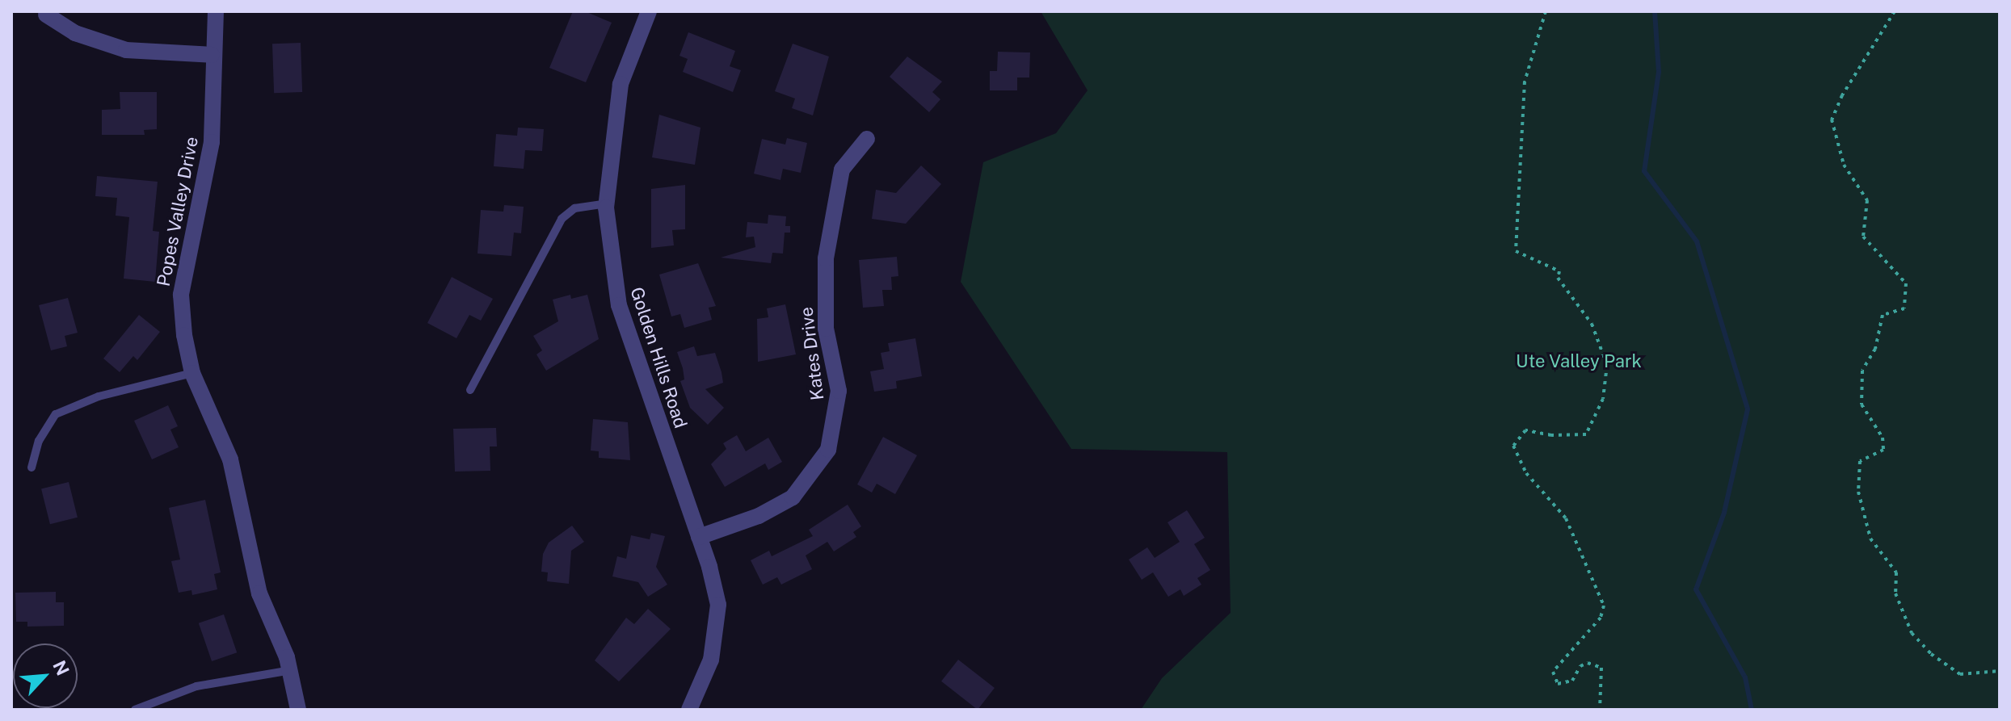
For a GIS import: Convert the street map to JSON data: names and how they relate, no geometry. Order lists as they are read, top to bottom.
{
  "streets": {
    "street": ["Popes Valley Drive", "Kates Drive", "Golden Hills Road"]
  },
  "crossings": [
    ["Kates Drive", "Golden Hills Road"]
  ],
  "parks": ["Ute Valley Park"],
  "north": "top right"
}
